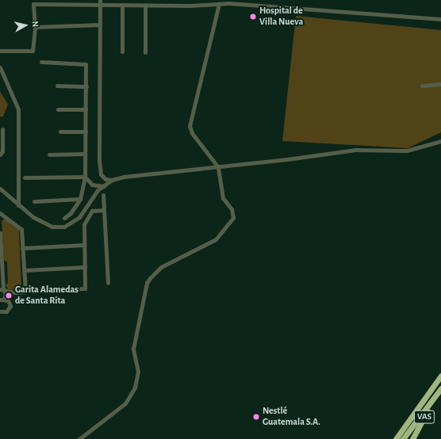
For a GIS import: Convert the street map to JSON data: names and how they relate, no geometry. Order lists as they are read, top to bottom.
{
  "streets": {
    "highway": ["VAS"]
  },
  "places": ["Hospital de Villa Nueva", "Garita Alamedas de Santa Rita", "Nestlé Guatemala S.A."],
  "north": "right"
}
